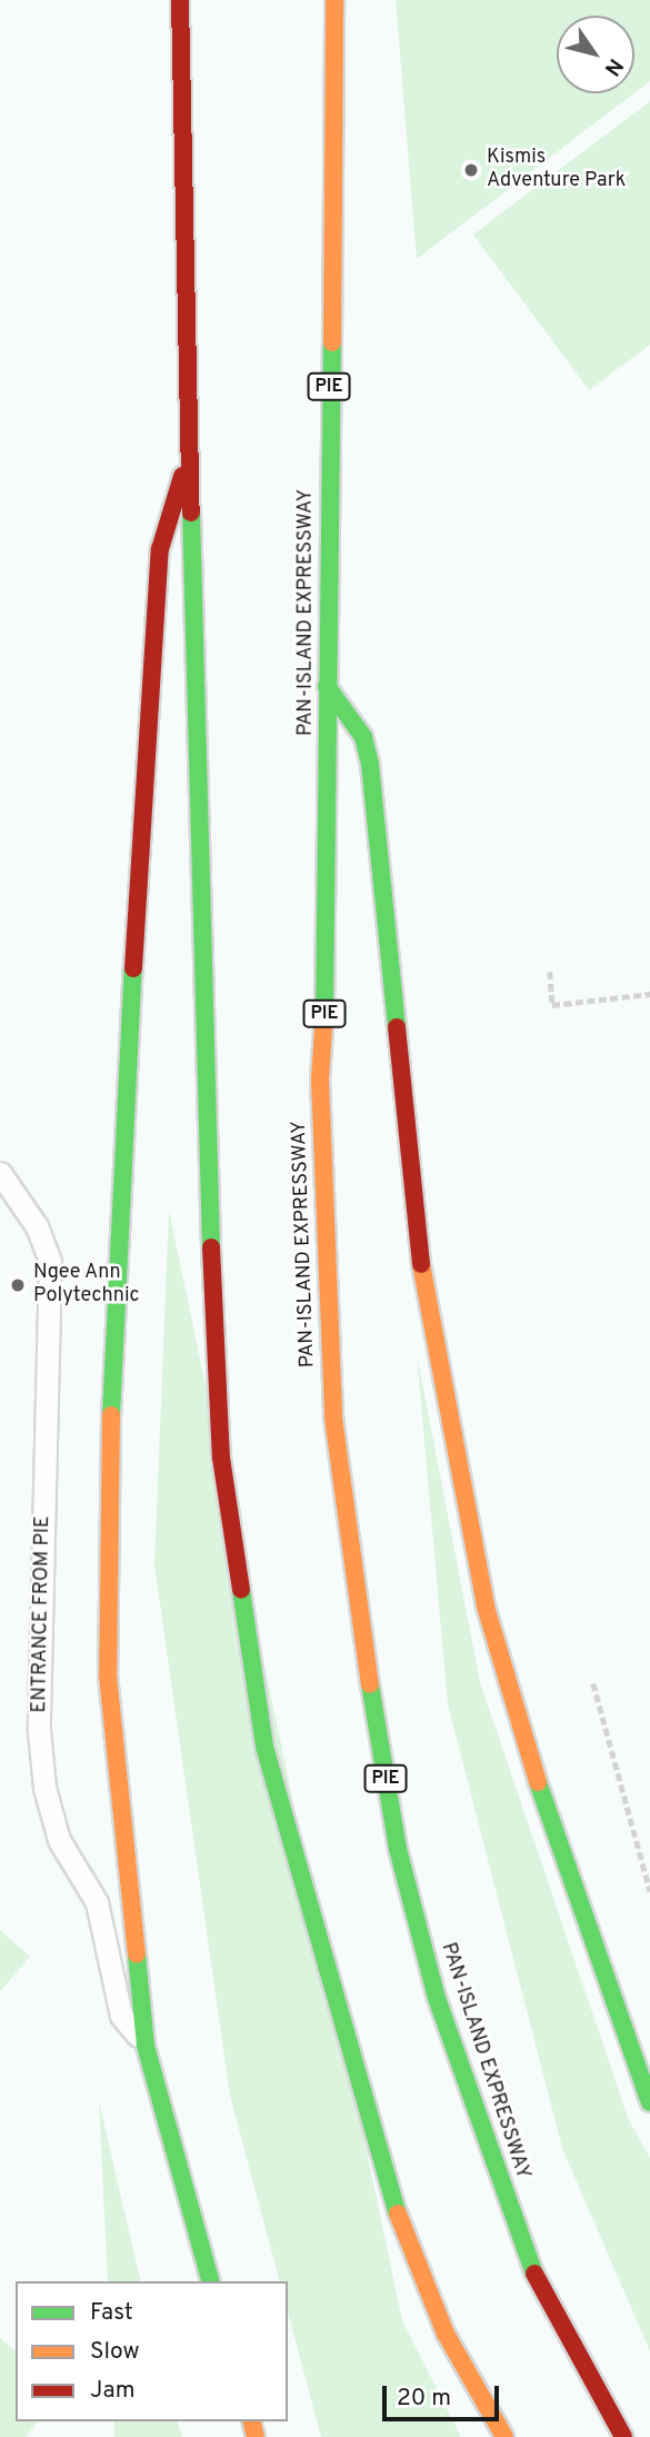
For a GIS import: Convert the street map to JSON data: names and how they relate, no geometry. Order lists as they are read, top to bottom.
{
  "streets": {
    "highway": ["PIE", "PAN-ISLAND EXPRESSWAY"],
    "lane": ["ENTRANCE FROM PIE"]
  },
  "places": ["Kismis Adventure Park", "Ngee Ann Polytechnic"],
  "legend": ["Fast", "Slow", "Jam"],
  "scale_bar": "20 m",
  "north": "bottom right"
}
